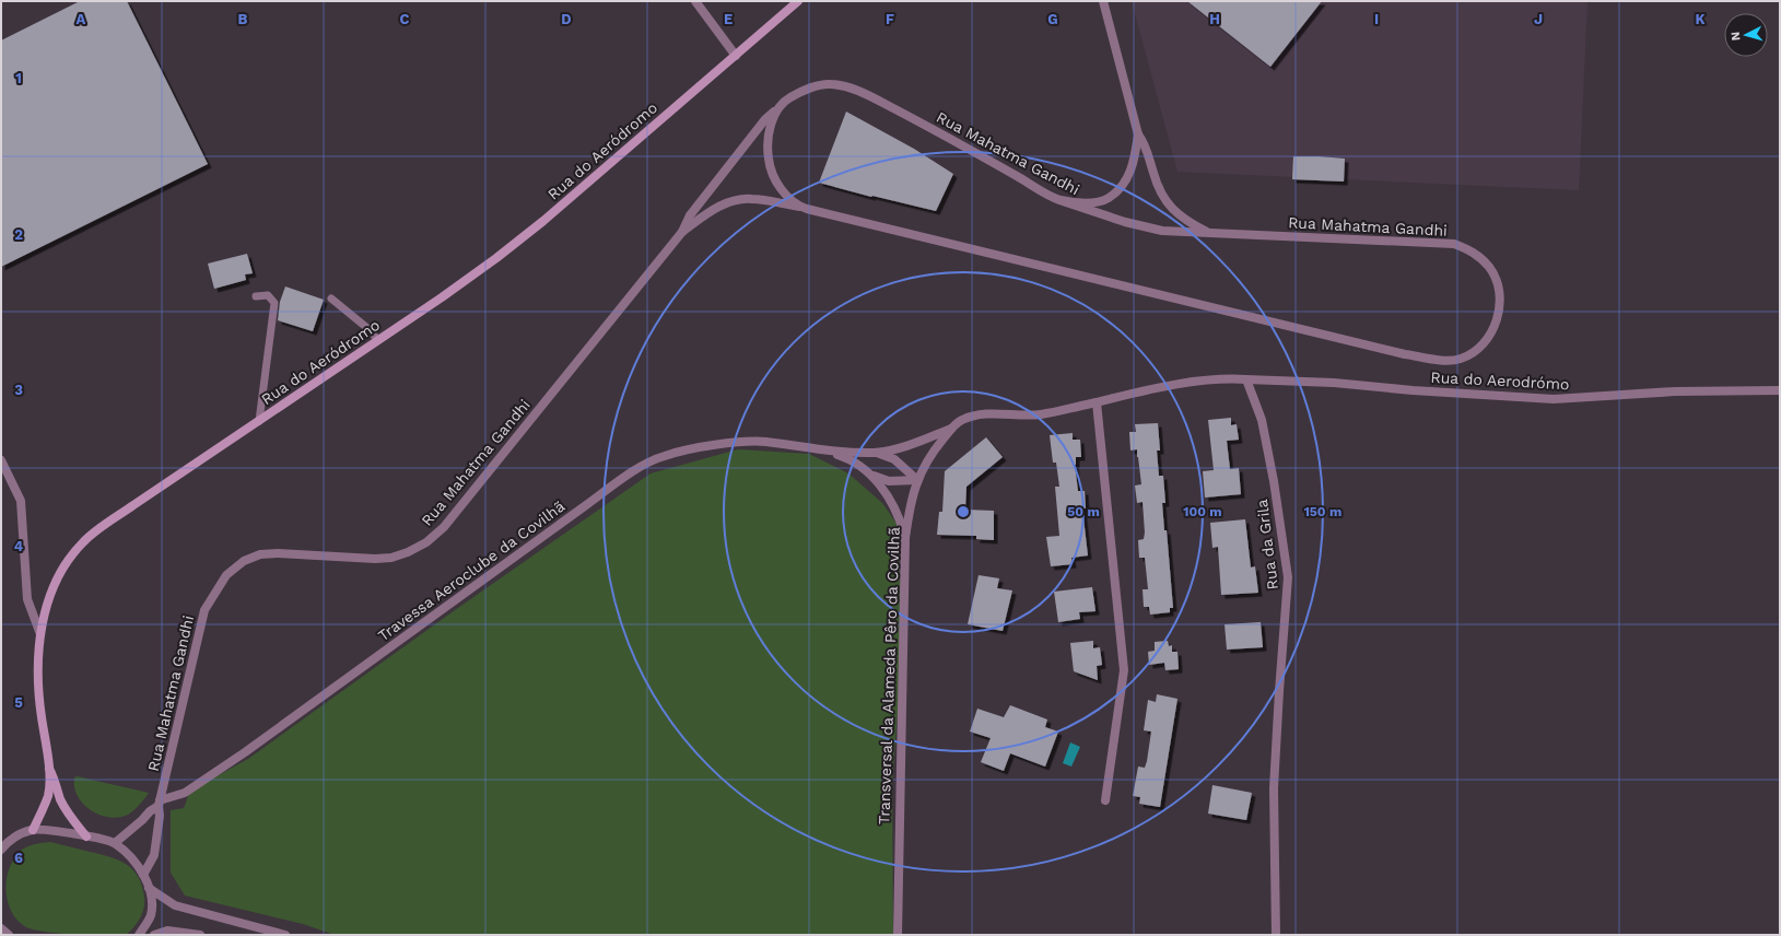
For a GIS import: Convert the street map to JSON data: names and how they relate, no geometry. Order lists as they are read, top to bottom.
{
  "streets": {
    "main road": ["Rua do Aeródromo"],
    "street": [
      "Rua Mahatma Gandhi",
      "Rua do Aerodrómo",
      "Rua da Grila",
      "Travessa Aeroclube da Covilhã",
      "Transversal da Alameda Pêro da Covilhã"
    ]
  },
  "crossings": [
    ["Rua Mahatma Gandhi", "Travessa Aeroclube da Covilhã"],
    ["Rua do Aerodrómo", "Rua da Grila"],
    ["Travessa Aeroclube da Covilhã", "Transversal da Alameda Pêro da Covilhã"]
  ],
  "north": "left",
  "grid": {
    "columns": [
      "A",
      "B",
      "C",
      "D",
      "E",
      "F",
      "G",
      "H",
      "I",
      "J",
      "K"
    ],
    "rows": [
      "1",
      "2",
      "3",
      "4",
      "5",
      "6"
    ]
  },
  "rings": ["50 m", "100 m", "150 m"]
}
